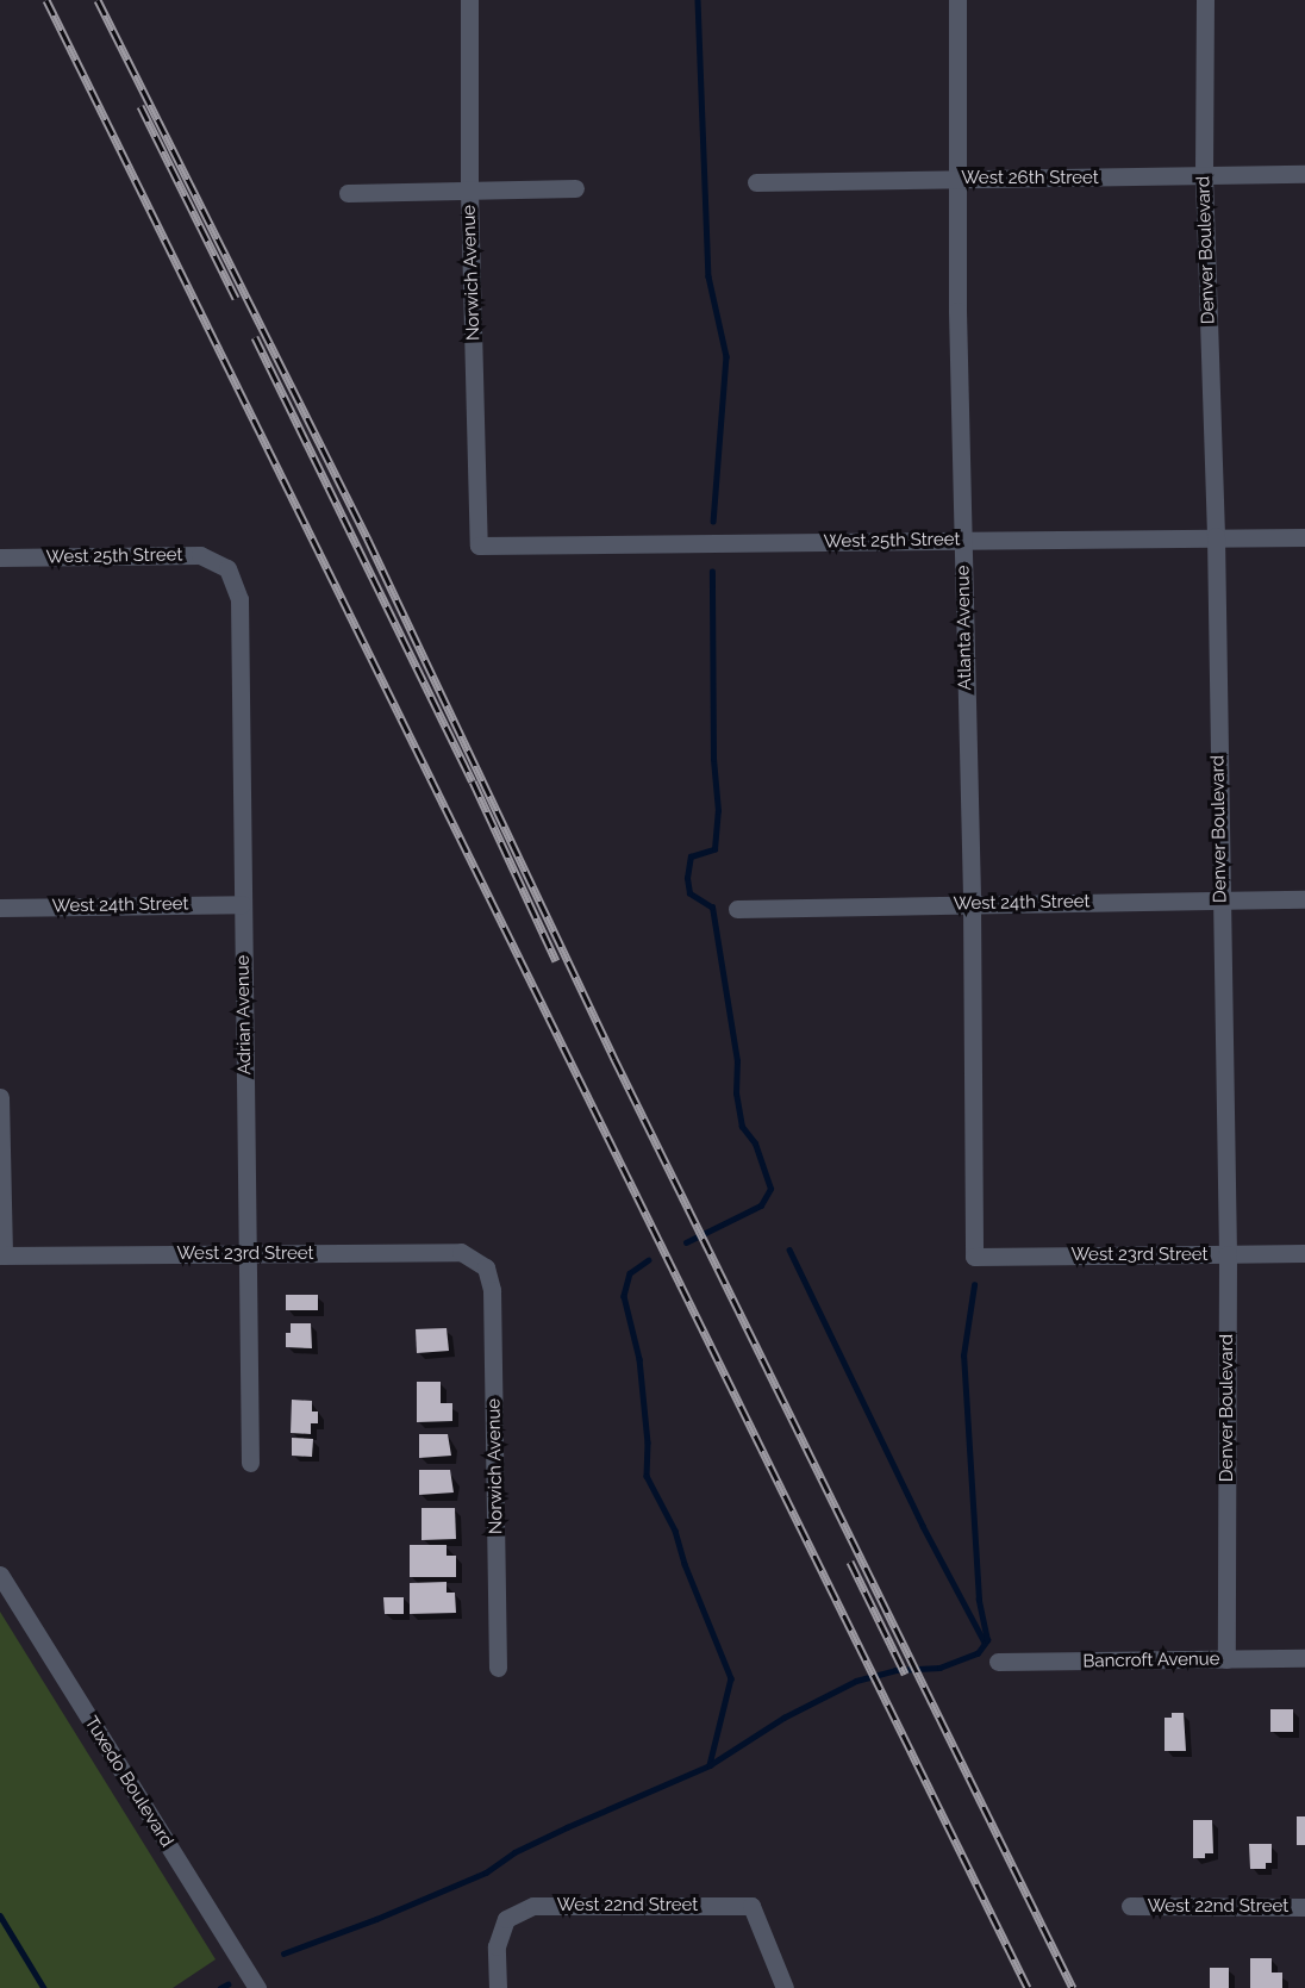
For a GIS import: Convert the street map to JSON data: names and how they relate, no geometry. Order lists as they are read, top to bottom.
{
  "streets": {
    "street": [
      "West 26th Street",
      "Denver Boulevard",
      "Norwich Avenue",
      "West 25th Street",
      "Atlanta Avenue",
      "West 24th Street",
      "Adrian Avenue",
      "West 23rd Street",
      "Bancroft Avenue",
      "Tuxedo Boulevard",
      "West 22nd Street"
    ]
  },
  "crossings": [
    ["West 26th Street", "Denver Boulevard"],
    ["West 26th Street", "Atlanta Avenue"],
    ["Denver Boulevard", "West 25th Street"],
    ["Denver Boulevard", "West 24th Street"],
    ["Denver Boulevard", "West 23rd Street"],
    ["Denver Boulevard", "Bancroft Avenue"],
    ["Norwich Avenue", "West 25th Street"],
    ["Norwich Avenue", "West 23rd Street"],
    ["West 25th Street", "Atlanta Avenue"],
    ["West 25th Street", "Adrian Avenue"],
    ["Atlanta Avenue", "West 24th Street"],
    ["Atlanta Avenue", "West 23rd Street"],
    ["West 24th Street", "Adrian Avenue"],
    ["Adrian Avenue", "West 23rd Street"]
  ]
}
